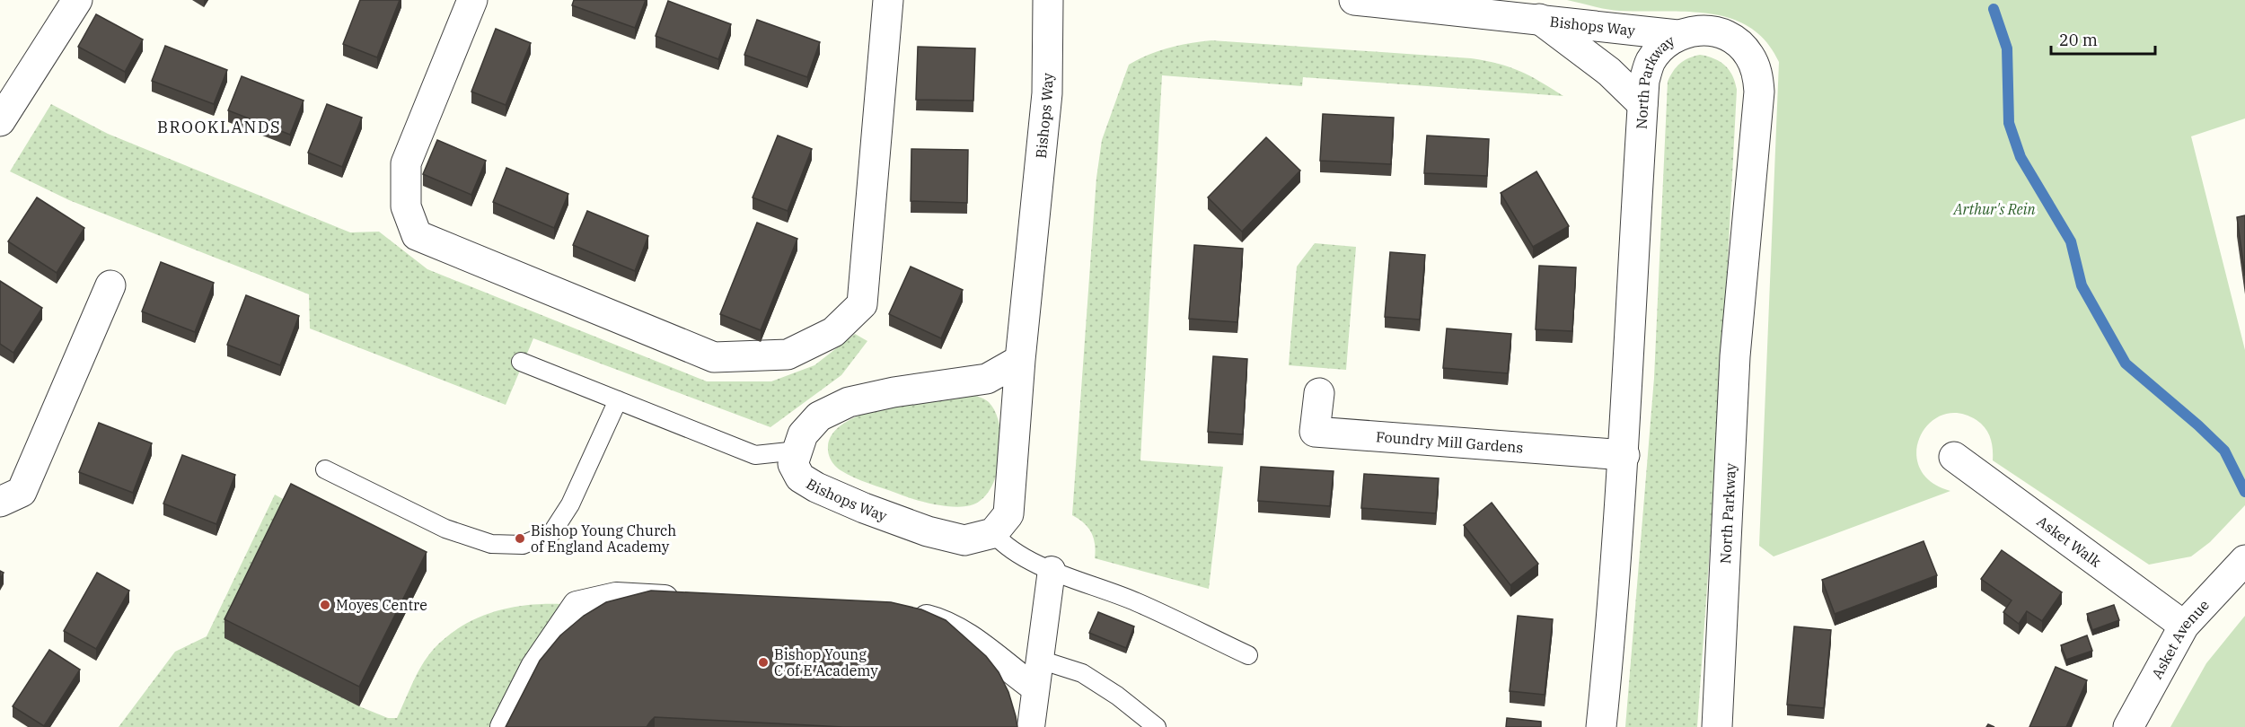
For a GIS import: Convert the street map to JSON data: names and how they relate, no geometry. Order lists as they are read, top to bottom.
{
  "streets": {
    "street": [
      "Bishops Way",
      "North Parkway",
      "Foundry Mill Gardens",
      "Asket Walk",
      "Asket Avenue"
    ]
  },
  "crossings": [
    ["Bishops Way", "North Parkway"],
    ["North Parkway", "Foundry Mill Gardens"],
    ["Asket Walk", "Asket Avenue"]
  ],
  "districts": ["BROOKLANDS"],
  "parks": ["Arthur's Rein"],
  "places": ["Bishop Young Church of England Academy", "Moyes Centre", "Bishop Young C of E Academy"],
  "scale_bar": "20 m"
}
